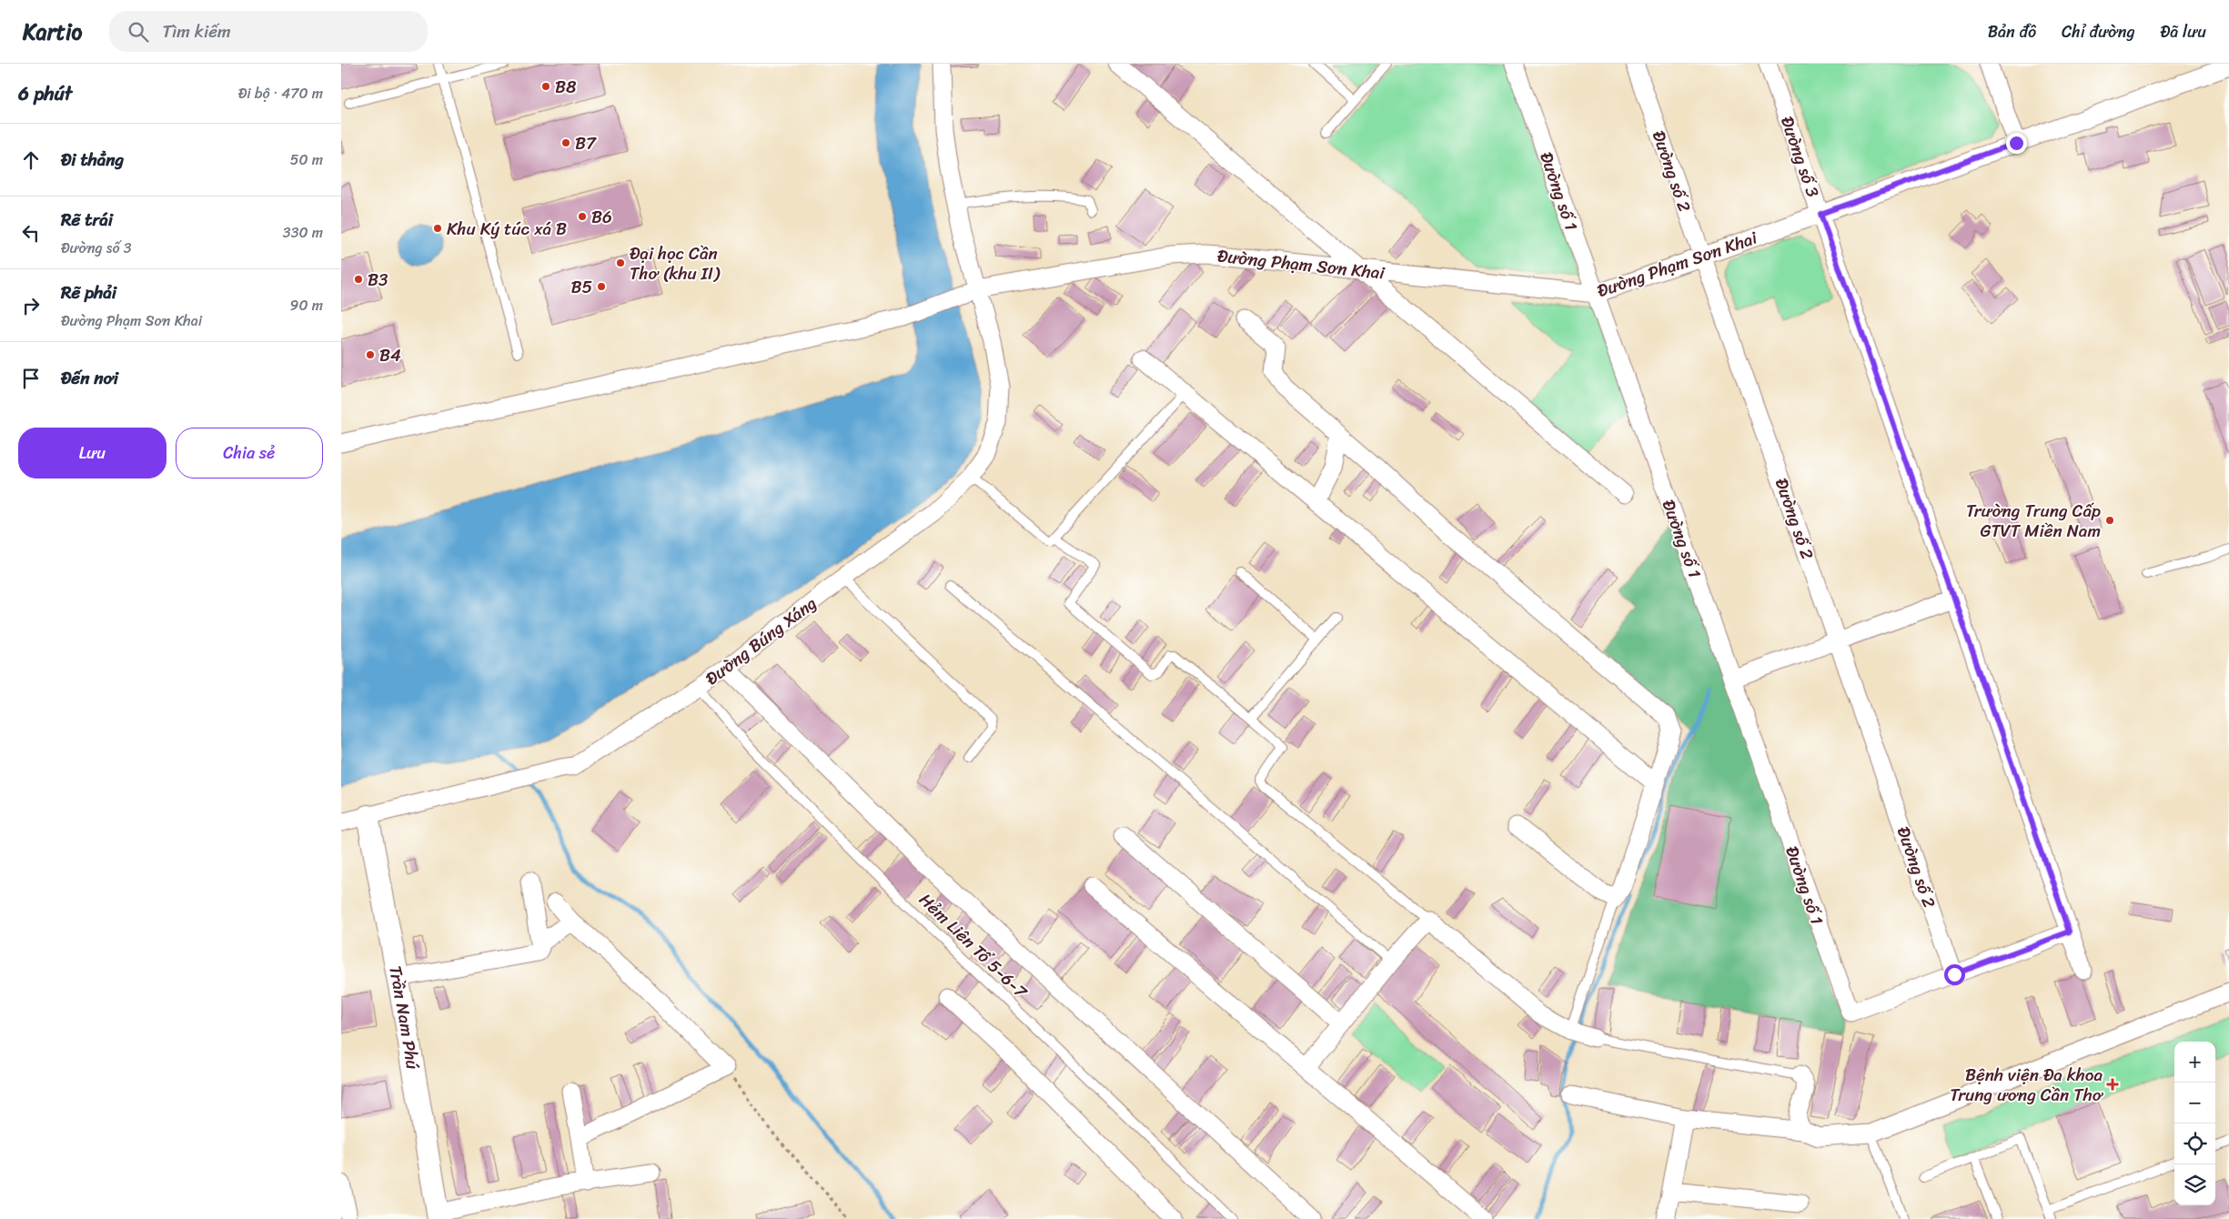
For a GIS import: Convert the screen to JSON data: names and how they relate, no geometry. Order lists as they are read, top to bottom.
{
  "streets": {
    "street": [
      "Đường số 3",
      "Đường số 2",
      "Đường số 1",
      "Đường Phạm Sơn Khai",
      "Đường Búng Xáng",
      "Trần Nam Phú"
    ],
    "lane": ["Hẻm Liên Tổ 5-6-7"]
  },
  "crossings": [
    ["Đường số 3", "Đường Phạm Sơn Khai"],
    ["Đường số 2", "Đường số 1"],
    ["Đường số 2", "Đường Phạm Sơn Khai"],
    ["Đường số 1", "Đường Phạm Sơn Khai"],
    ["Đường Phạm Sơn Khai", "Đường Búng Xáng"],
    ["Đường Búng Xáng", "Hẻm Liên Tổ 5-6-7"],
    ["Đường Búng Xáng", "Trần Nam Phú"]
  ],
  "places": {
    "other": [
      "B8",
      "B7",
      "B6",
      "Khu Ký túc xá B",
      "Đại học Cần Thơ (khu II)",
      "B3",
      "B5",
      "B4",
      "Trường Trung Cấp GTVT Miền Nam"
    ],
    "health": ["Bệnh viện Đa khoa Trung ương Cần Thơ"]
  },
  "page": {
    "header": "Kartio",
    "search": "Tìm kiếm",
    "nav": ["Bản đồ", "Chỉ đường", "Đã lưu"],
    "heading": ["6 phút", "Đi bộ · 470 m"],
    "list": [
      ["Đi thẳng", "50 m"],
      ["Rẽ trái", "Đường số 3", "330 m"],
      ["Rẽ phải", "Đường Phạm Sơn Khai", "90 m"],
      "Đến nơi"
    ],
    "buttons": ["Lưu", "Chia sẻ"],
    "map_buttons": ["+", "−"]
  }
}
